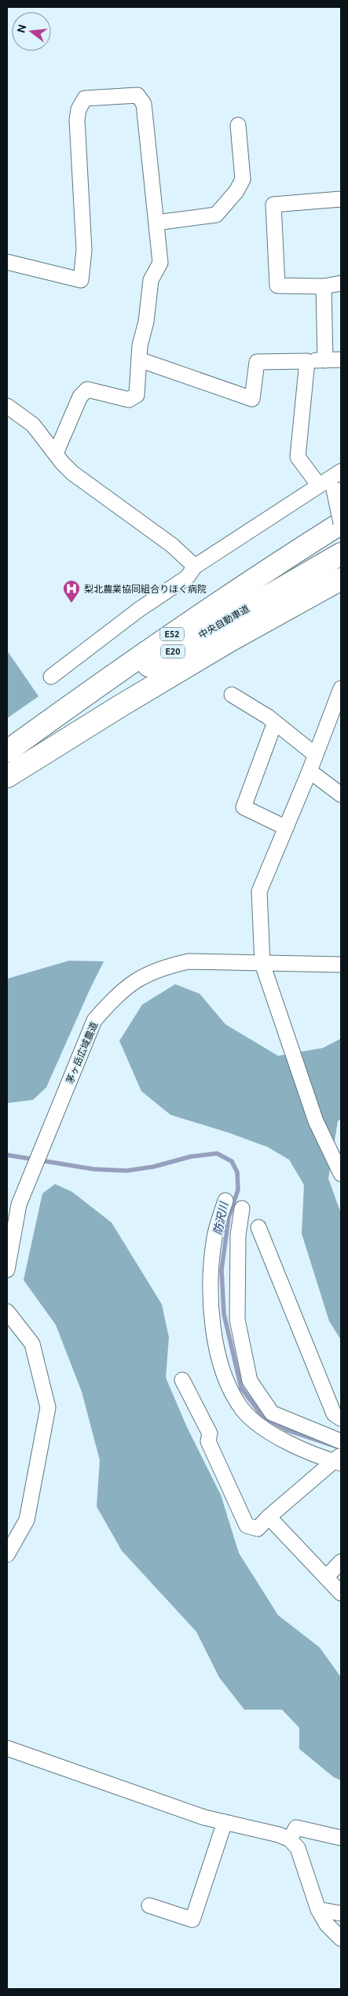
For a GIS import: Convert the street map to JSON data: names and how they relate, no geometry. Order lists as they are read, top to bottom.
{
  "streets": {
    "highway": ["中央自動車道", "E52", "E20"],
    "street": ["茅ヶ岳広域農道"]
  },
  "crossings": [
    ["中央自動車道", "E52"]
  ],
  "water": ["防沢川"],
  "places": {
    "hospital": ["梨北農業協同組合りほく病院"]
  },
  "north": "left"
}
